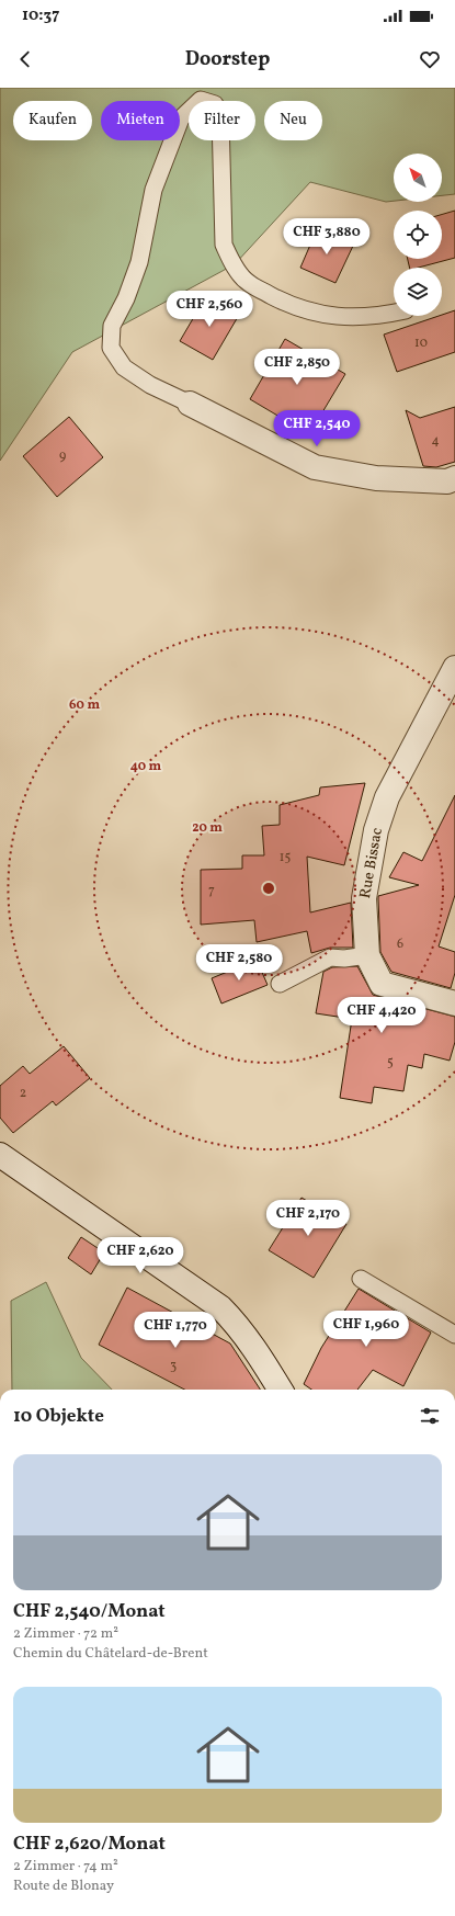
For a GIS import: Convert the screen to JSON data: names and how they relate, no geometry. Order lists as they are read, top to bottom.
{
  "streets": {
    "street": ["Rue Bissac"]
  },
  "house_numbers": [
    "10",
    "4",
    "9",
    "15",
    "7",
    "6",
    "5",
    "2",
    "3"
  ],
  "north": "top left",
  "page": {
    "status": "10:37",
    "header": "Doorstep",
    "chip": [
      "Kaufen",
      "Mieten",
      "Filter",
      "Neu"
    ],
    "price": [
      "CHF 3,880",
      "CHF 2,560",
      "CHF 2,850",
      "CHF 2,540",
      "CHF 2,580",
      "CHF 4,420",
      "CHF 2,170",
      "CHF 2,620",
      "CHF 1,960",
      "CHF 1,770"
    ],
    "heading": "10 Objekte",
    "list": [
      {
        "name": "CHF 2,540/Monat",
        "note": "2 Zimmer · 72 m² · Chemin du Châtelard-de-Brent"
      },
      {
        "name": "CHF 2,620/Monat",
        "note": "2 Zimmer · 74 m² · Route de Blonay"
      }
    ]
  },
  "rings": ["60 m", "40 m", "20 m"]
}
